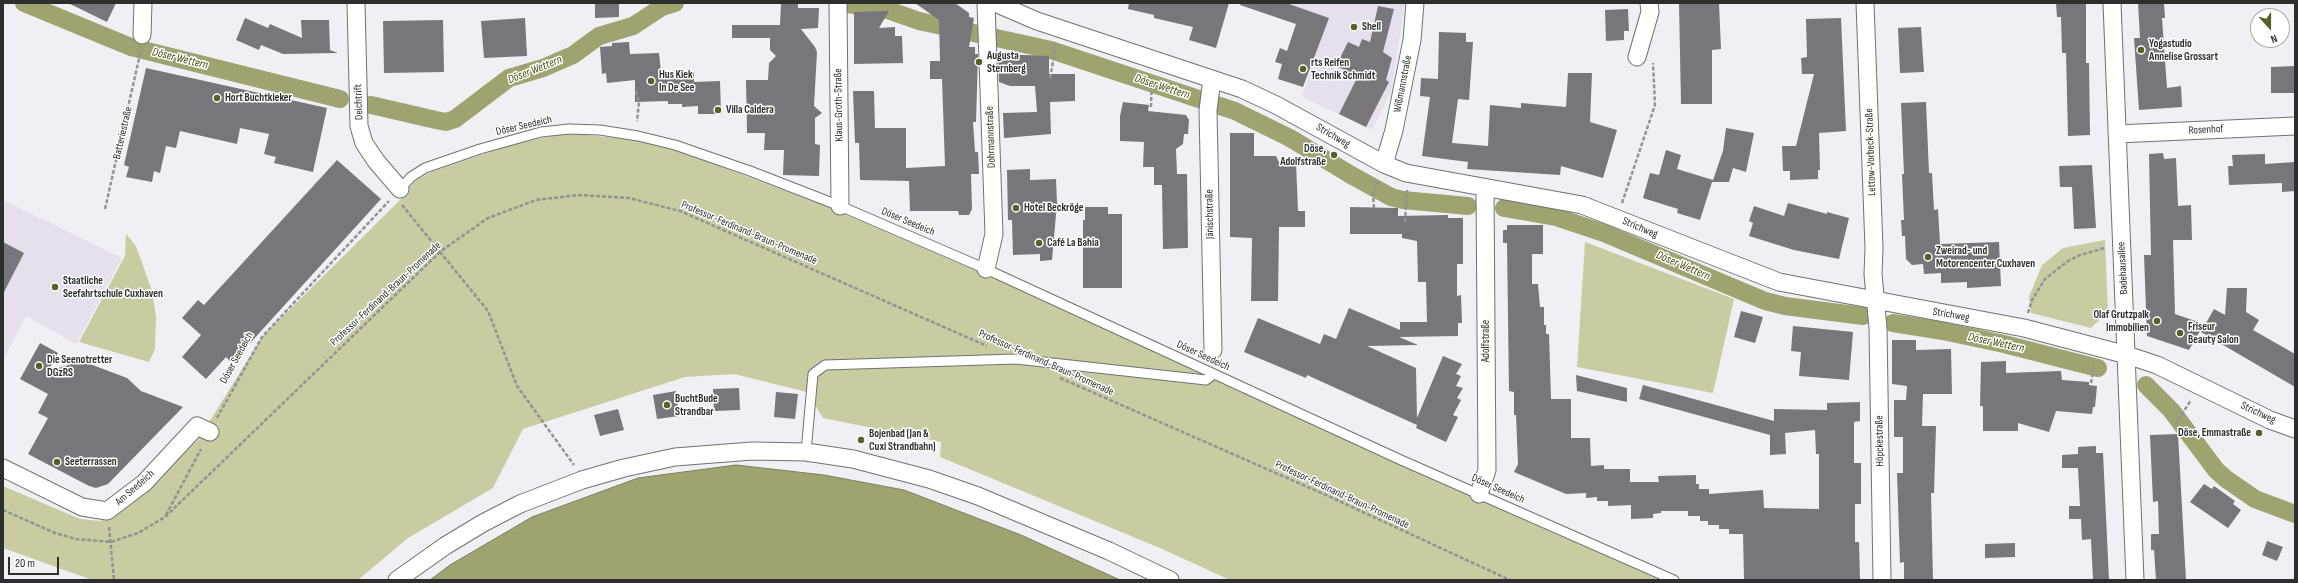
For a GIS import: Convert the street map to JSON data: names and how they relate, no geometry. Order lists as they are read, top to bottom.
{
  "streets": {
    "street": [
      "Wißmannstraße",
      "Deichtrift",
      "Klaus-Groth-Straße",
      "Rosenhof",
      "Strichweg",
      "Dohrmannstraße",
      "Lettow-Vorbeck-Straße",
      "Jänischstraße",
      "Badehausallee",
      "Adolfstraße",
      "Höpckestraße",
      "Am Seedeich"
    ],
    "lane": ["Döser Seedeich"],
    "path": ["Batteriestraße", "Professor-Ferdinand-Braun-Promenade"]
  },
  "crossings": [
    ["Wißmannstraße", "Strichweg"],
    ["Deichtrift", "Döser Seedeich"],
    ["Klaus-Groth-Straße", "Döser Seedeich"],
    ["Döser Seedeich", "Dohrmannstraße"],
    ["Döser Seedeich", "Professor-Ferdinand-Braun-Promenade"],
    ["Döser Seedeich", "Adolfstraße"],
    ["Döser Seedeich", "Am Seedeich"],
    ["Rosenhof", "Badehausallee"],
    ["Strichweg", "Lettow-Vorbeck-Straße"],
    ["Strichweg", "Jänischstraße"],
    ["Strichweg", "Badehausallee"],
    ["Strichweg", "Adolfstraße"],
    ["Strichweg", "Höpckestraße"],
    ["Lettow-Vorbeck-Straße", "Höpckestraße"]
  ],
  "water": ["Döser Wettern"],
  "places": [
    "Shell",
    "Yogastudio Annelise Grossart",
    "Augusta Sternberg",
    "rts Reifen Technik Schmidt",
    "Hus Kiek In De See",
    "Hort Buchtkieker",
    "Villa Caldera",
    "Döse, Adolfstraße",
    "Hotel Beckröge",
    "Café La Bahia",
    "Zweirad- und Motorencenter Cuxhaven",
    "Staatliche Seefahrtschule Cuxhaven",
    "Olaf Grutzpalk Immobilien",
    "Friseur Beauty Salon",
    "Die Seenotretter DGzRS",
    "BuchtBude Strandbar",
    "Döse, Emmastraße",
    "Bojenbad (Jan & Cuxi Strandbahn)",
    "Seeterrassen"
  ],
  "scale_bar": "20 m",
  "north": "bottom"
}
